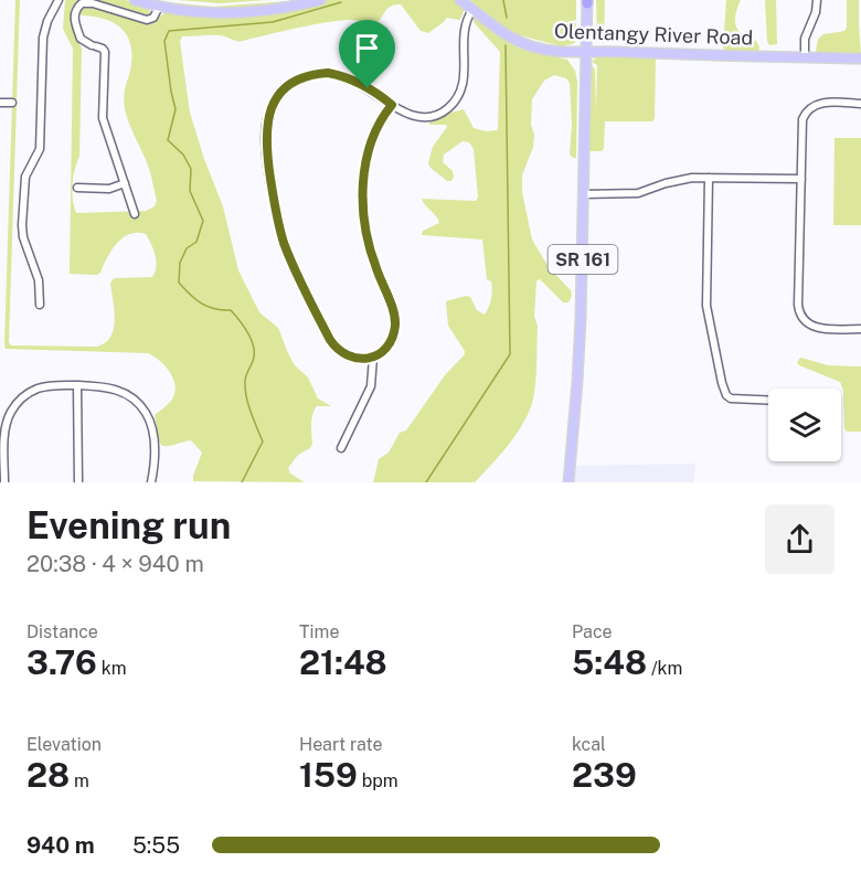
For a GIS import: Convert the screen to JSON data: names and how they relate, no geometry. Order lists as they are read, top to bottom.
{
  "streets": {
    "main road": ["Olentangy River Road", "SR 161"]
  },
  "crossings": [
    ["Olentangy River Road", "SR 161"]
  ],
  "page": {
    "heading": ["Evening run", "20:38 · 4 × 940 m"],
    "stats": [
      ["Distance", "3.76 km"],
      ["Time", "21:48"],
      ["Pace", "5:48 /km"],
      ["Elevation", "28 m"],
      ["Heart rate", "159 bpm"],
      ["kcal", "239"]
    ],
    "list": [
      {
        "name": "940 m",
        "note": "5:55"
      }
    ]
  }
}
